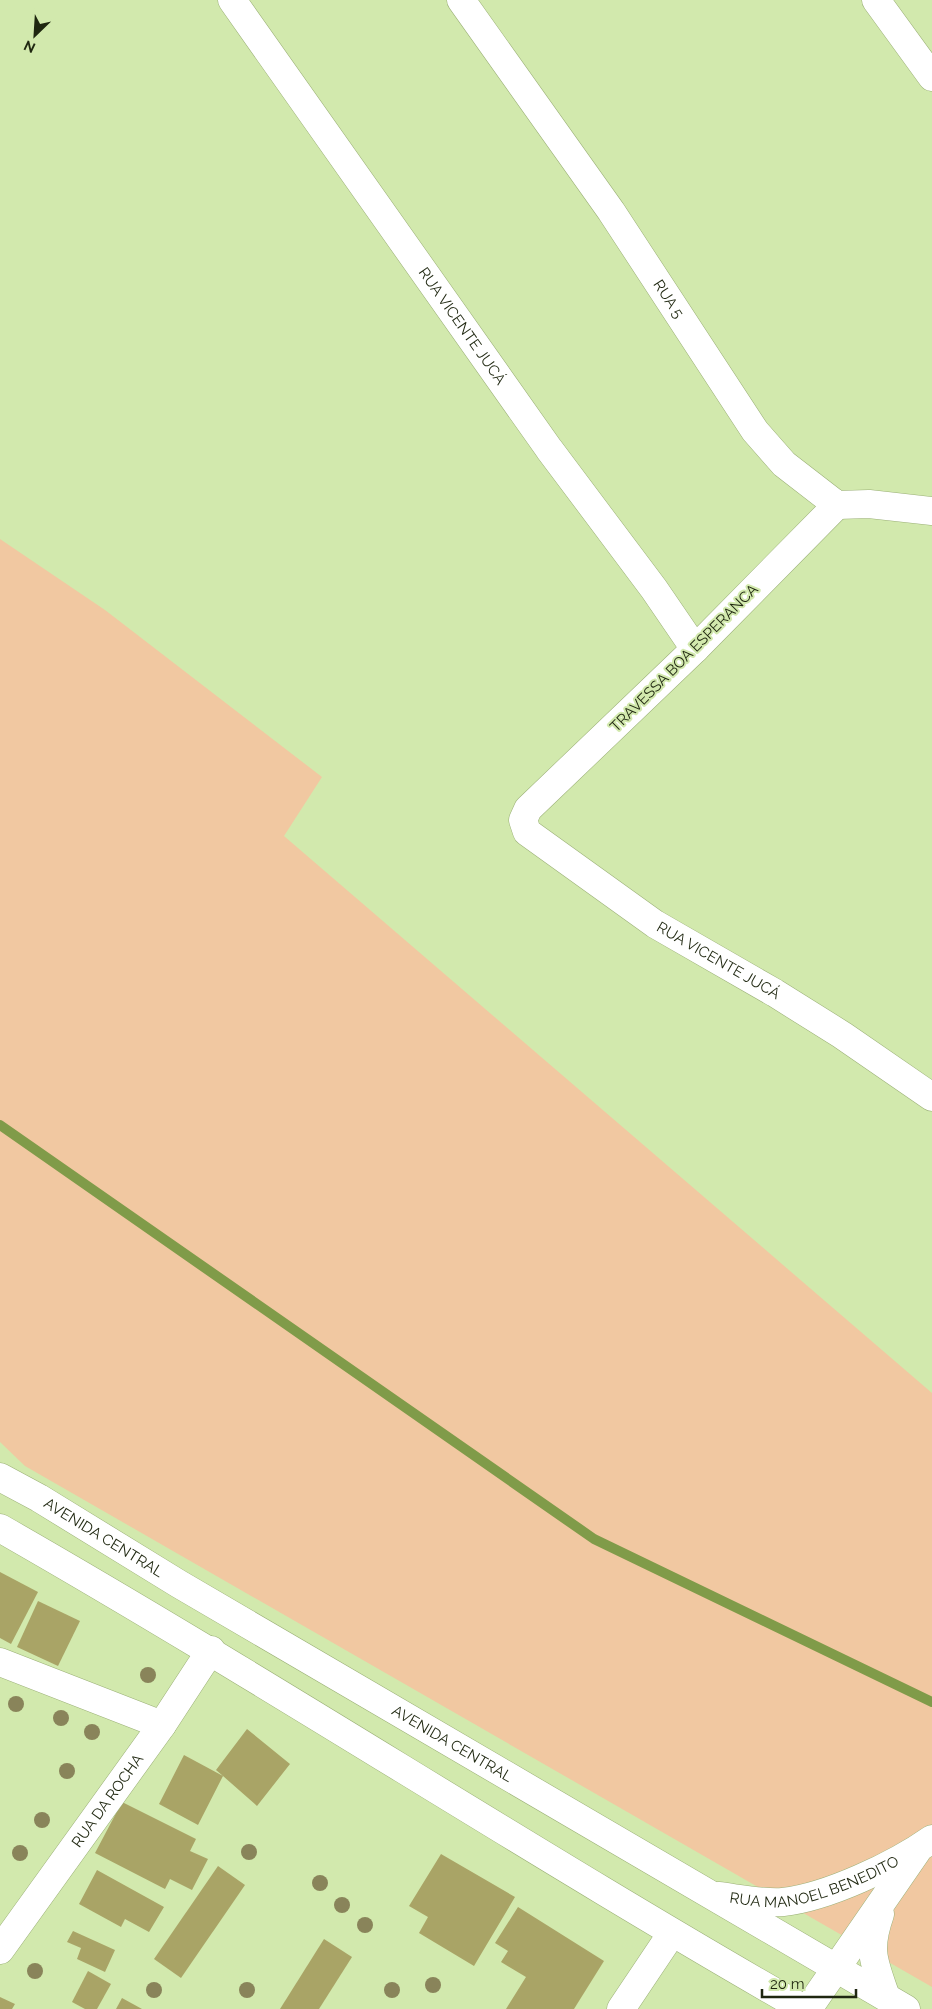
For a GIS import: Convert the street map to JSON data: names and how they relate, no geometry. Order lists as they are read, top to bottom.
{
  "streets": {
    "street": [
      "RUA 5",
      "RUA VICENTE JUCÁ",
      "TRAVESSA BOA ESPERANCA",
      "AVENIDA CENTRAL",
      "RUA DA ROCHA",
      "RUA MANOEL BENEDITO"
    ]
  },
  "crossings": [
    ["RUA 5", "TRAVESSA BOA ESPERANCA"],
    ["RUA VICENTE JUCÁ", "TRAVESSA BOA ESPERANCA"],
    ["AVENIDA CENTRAL", "RUA MANOEL BENEDITO"]
  ],
  "scale_bar": "20 m",
  "north": "bottom left"
}
